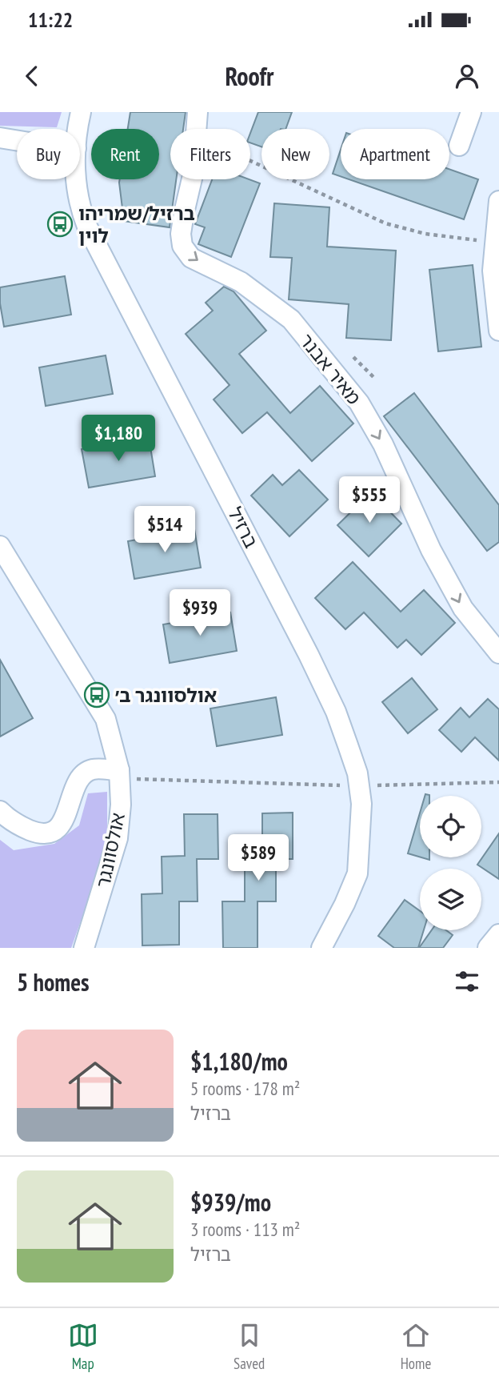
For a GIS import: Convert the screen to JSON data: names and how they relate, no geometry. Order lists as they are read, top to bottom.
{
  "streets": {
    "street": ["מאיר אבנר", "ברזיל", "אולסוונגר"]
  },
  "one_way": ["מאיר אבנר"],
  "places": {
    "bus stop": ["ברזיל/שמריהו לוין", "אולסוונגר ב׳"]
  },
  "page": {
    "status": "11:22",
    "header": "Roofr",
    "chip": [
      "Buy",
      "Rent",
      "Filters",
      "New",
      "Apartment"
    ],
    "price": [
      "$1,180",
      "$555",
      "$514",
      "$939",
      "$589"
    ],
    "heading": "5 homes",
    "list": [
      {
        "name": "$1,180/mo",
        "note": "5 rooms · 178 m² · ברזיל"
      },
      {
        "name": "$939/mo",
        "note": "3 rooms · 113 m² · ברזיל"
      }
    ],
    "tabs": ["Map", "Saved", "Home"]
  }
}
